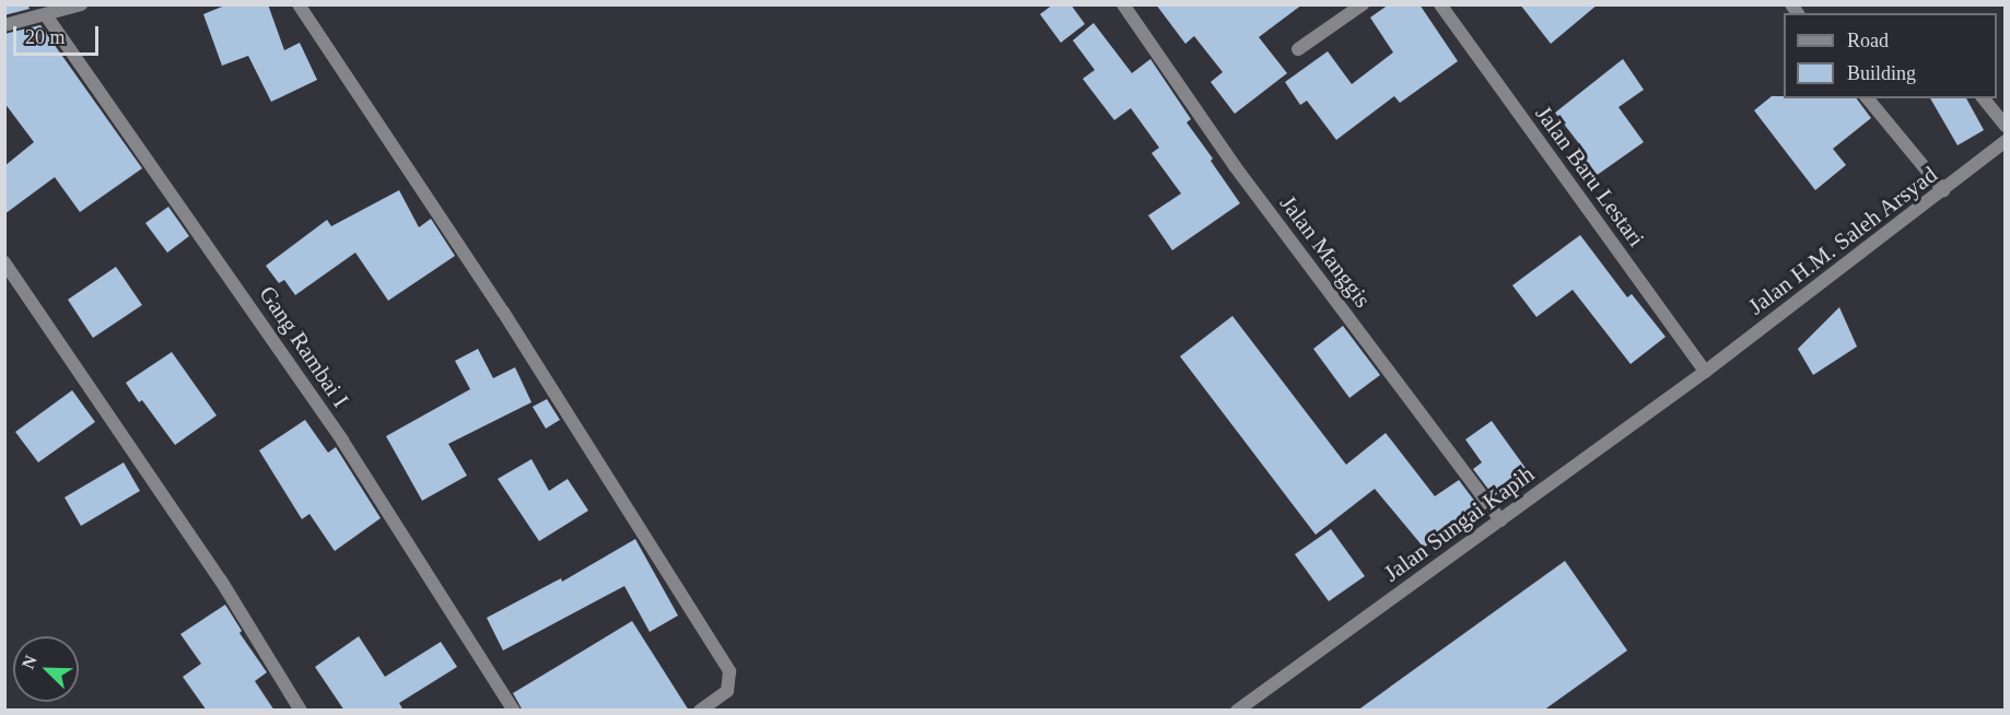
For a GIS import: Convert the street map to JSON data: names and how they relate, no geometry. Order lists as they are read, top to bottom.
{
  "streets": {
    "street": [
      "Jalan Baru Lestari",
      "Jalan H.M. Saleh Arsyad",
      "Jalan Manggis",
      "Gang Rambai I",
      "Jalan Sungai Kapih"
    ]
  },
  "crossings": [
    ["Jalan Baru Lestari", "Jalan H.M. Saleh Arsyad"],
    ["Jalan Baru Lestari", "Jalan Sungai Kapih"],
    ["Jalan H.M. Saleh Arsyad", "Jalan Sungai Kapih"],
    ["Jalan Manggis", "Jalan Sungai Kapih"]
  ],
  "legend": ["Road", "Building"],
  "scale_bar": "20 m",
  "north": "top left"
}
